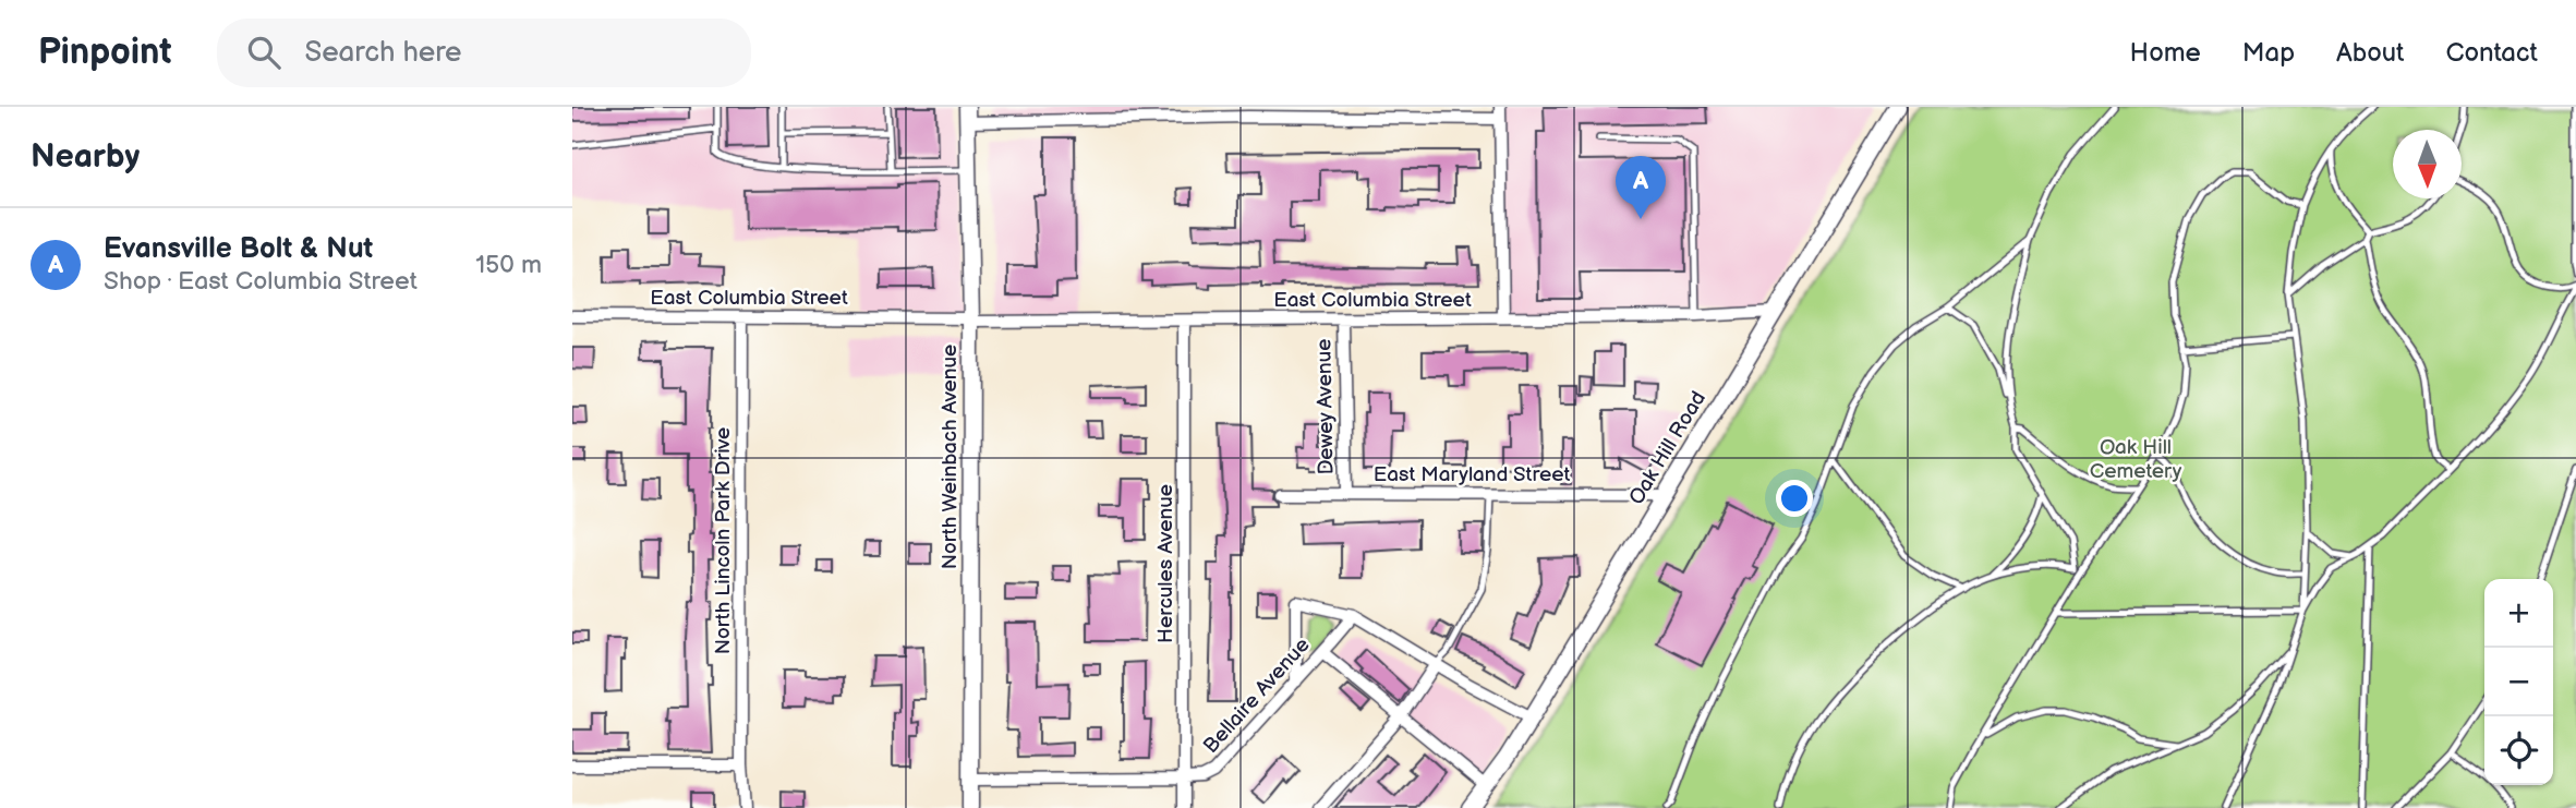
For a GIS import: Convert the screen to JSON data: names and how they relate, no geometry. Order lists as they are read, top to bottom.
{
  "streets": {
    "main road": ["Oak Hill Road", "North Weinbach Avenue"],
    "street": [
      "East Columbia Street",
      "Dewey Avenue",
      "East Maryland Street",
      "North Lincoln Park Drive",
      "Hercules Avenue",
      "Bellaire Avenue"
    ]
  },
  "crossings": [
    ["East Columbia Street", "Dewey Avenue"],
    ["East Columbia Street", "Oak Hill Road"],
    ["East Columbia Street", "North Weinbach Avenue"],
    ["East Columbia Street", "North Lincoln Park Drive"],
    ["East Columbia Street", "Hercules Avenue"],
    ["Dewey Avenue", "East Maryland Street"],
    ["Oak Hill Road", "East Maryland Street"],
    ["North Weinbach Avenue", "Bellaire Avenue"],
    ["Hercules Avenue", "Bellaire Avenue"]
  ],
  "parks": ["Oak Hill Cemetery"],
  "north": "bottom",
  "page": {
    "header": "Pinpoint",
    "search": "Search here",
    "nav": [
      "Home",
      "Map",
      "About",
      "Contact"
    ],
    "heading": "Nearby",
    "pins": "A",
    "list": [
      {
        "mark": "A",
        "name": "Evansville Bolt & Nut",
        "note": "Shop · East Columbia Street",
        "value": "150 m"
      }
    ],
    "map_buttons": ["+", "−"]
  }
}
